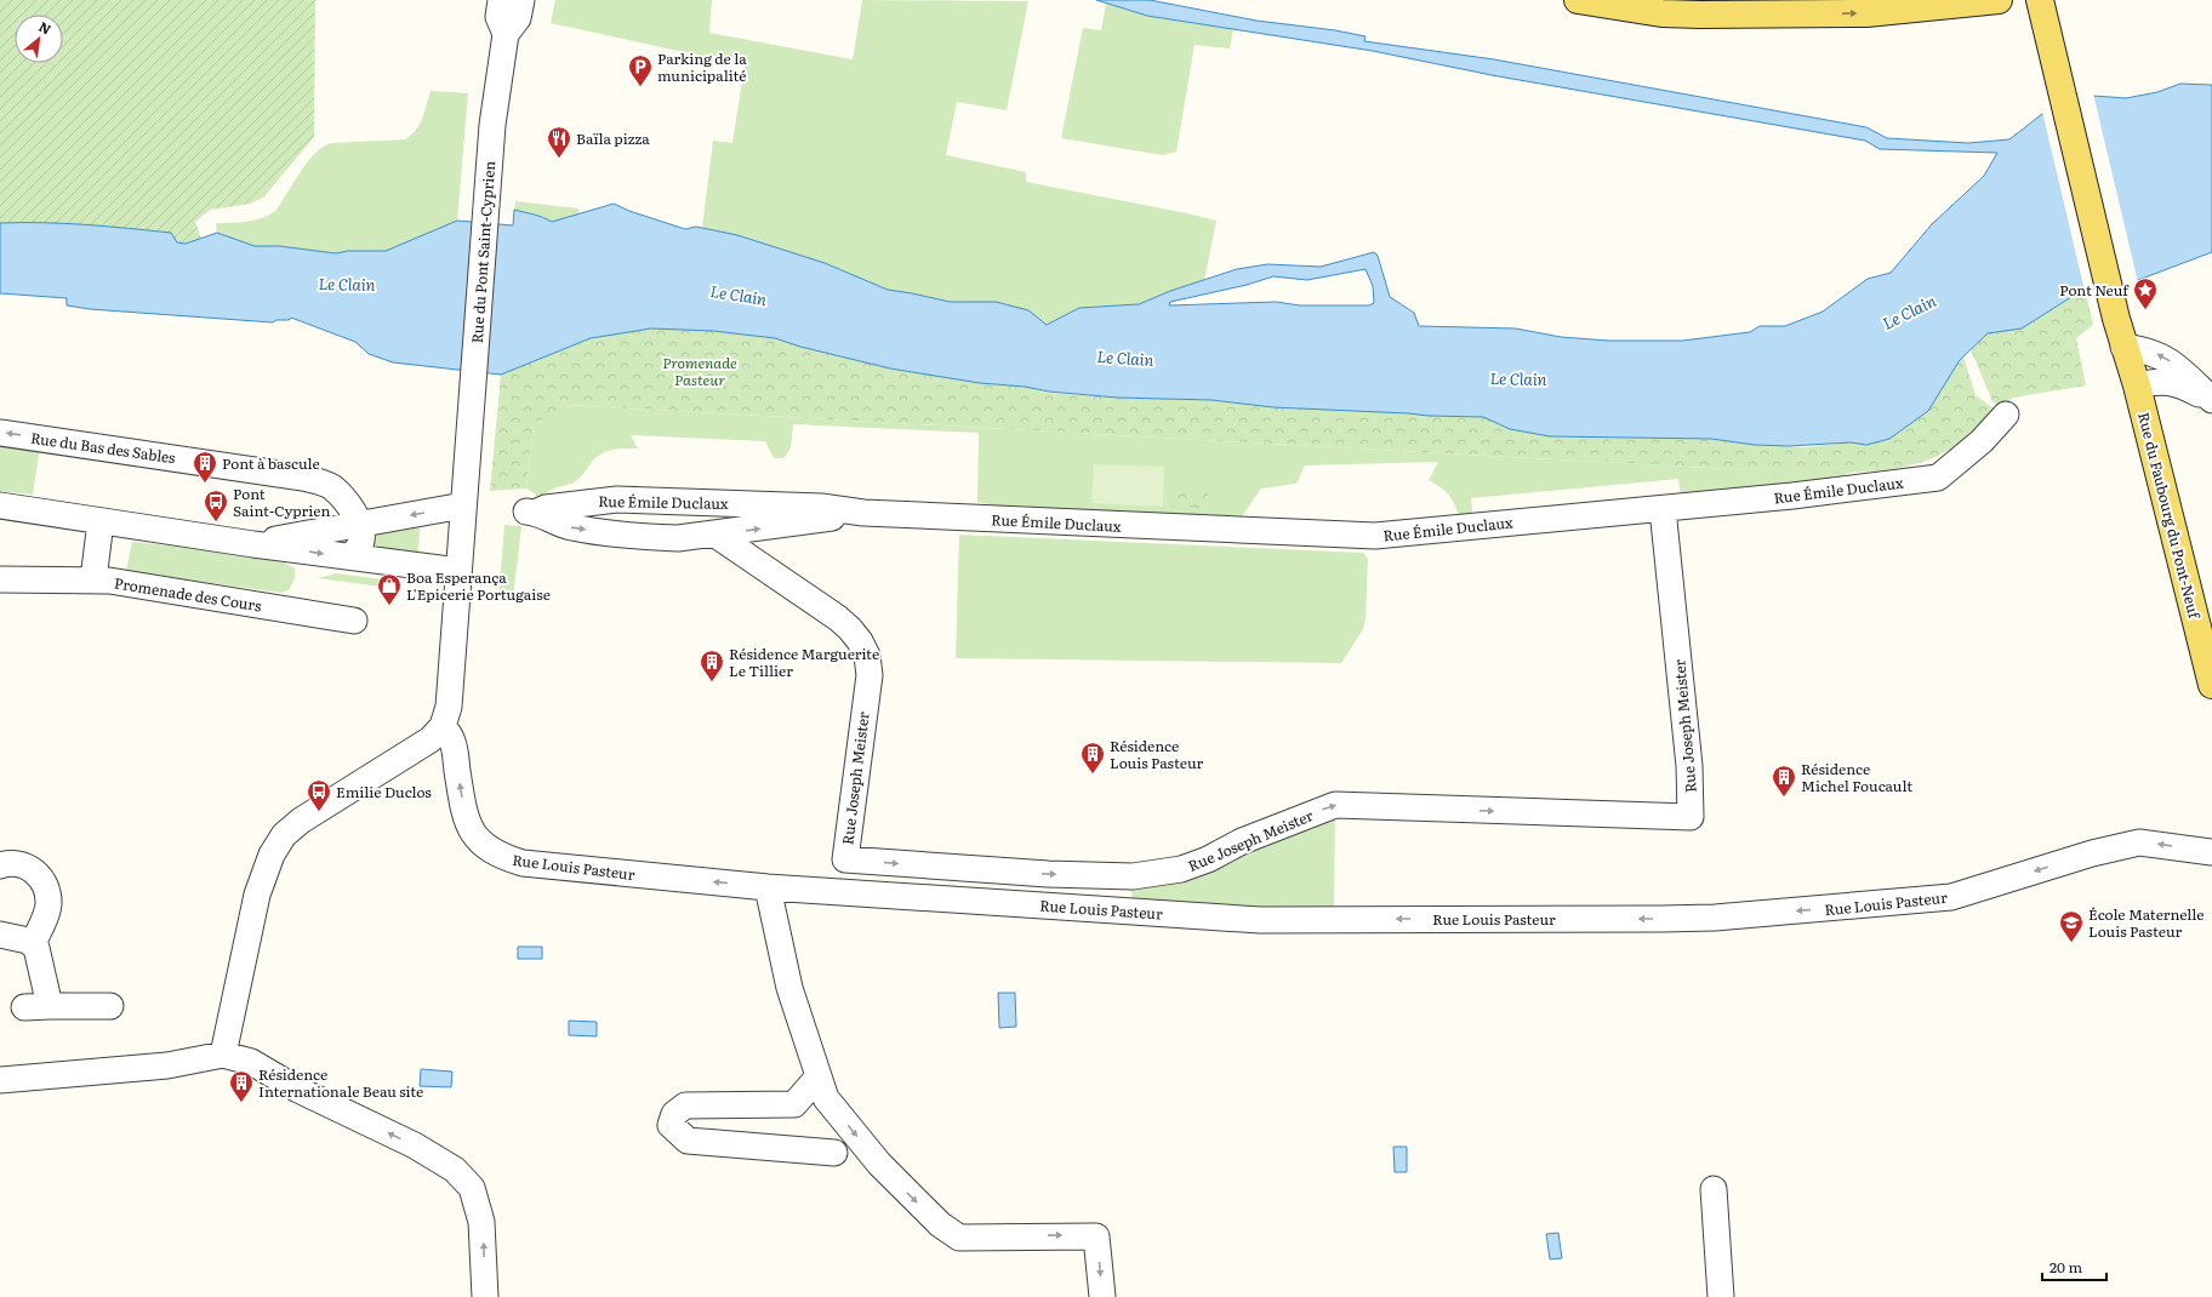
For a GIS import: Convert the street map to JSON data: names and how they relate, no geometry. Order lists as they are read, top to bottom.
{
  "streets": {
    "main road": ["Rue du Faubourg du Pont-Neuf"],
    "street": [
      "Rue du Pont Saint-Cyprien",
      "Rue du Bas des Sables",
      "Rue Émile Duclaux",
      "Promenade des Cours",
      "Rue Joseph Meister",
      "Rue Louis Pasteur"
    ]
  },
  "crossings": [
    ["Rue du Pont Saint-Cyprien", "Rue Louis Pasteur"],
    ["Rue Émile Duclaux", "Rue Joseph Meister"]
  ],
  "one_way": ["Rue Louis Pasteur"],
  "water": ["Le Clain"],
  "parks": ["Promenade Pasteur"],
  "places": {
    "parking": ["Parking de la municipalité"],
    "restaurant": ["Baïla pizza"],
    "place": ["Pont Neuf"],
    "building": [
      "Pont à bascule",
      "Résidence Marguerite Le Tillier",
      "Résidence Louis Pasteur",
      "Résidence Michel Foucault",
      "Résidence Internationale Beau site"
    ],
    "bus stop": ["Pont Saint-Cyprien", "Emilie Duclos"],
    "shop": ["Boa Esperança L'Epicerie Portugaise"],
    "school or university": ["École Maternelle Louis Pasteur"]
  },
  "scale_bar": "20 m",
  "north": "top right"
}
